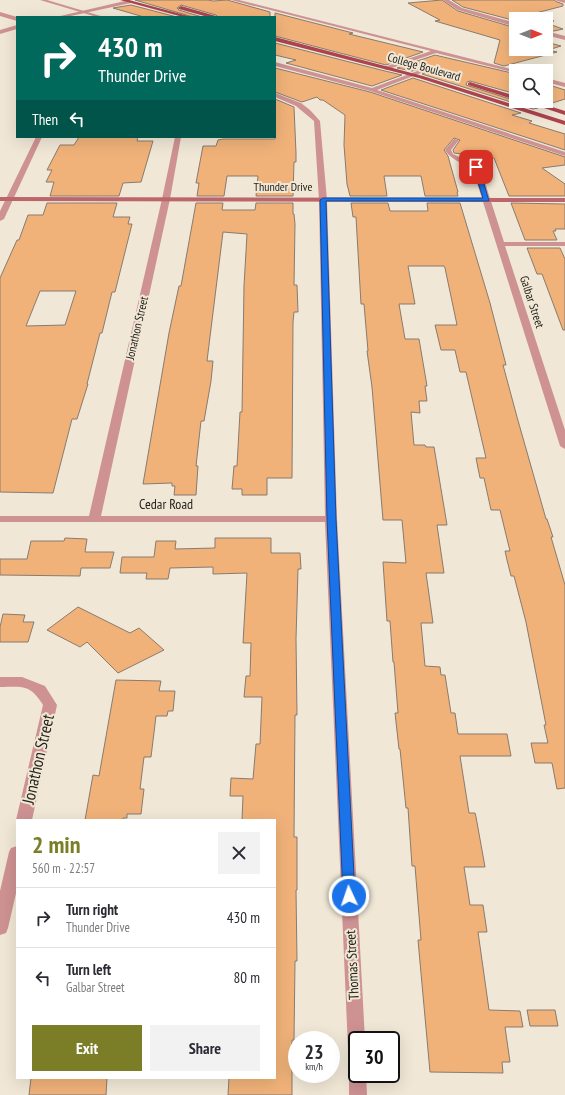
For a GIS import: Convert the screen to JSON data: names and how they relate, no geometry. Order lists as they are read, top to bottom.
{
  "streets": {
    "main road": ["College Boulevard"],
    "street": [
      "Thunder Drive",
      "Galbar Street",
      "Jonathon Street",
      "Cedar Road",
      "Thomas Street"
    ]
  },
  "crossings": [
    ["Thunder Drive", "Galbar Street"],
    ["Thunder Drive", "Jonathon Street"],
    ["Thunder Drive", "Thomas Street"],
    ["Jonathon Street", "Cedar Road"],
    ["Cedar Road", "Thomas Street"]
  ],
  "north": "right",
  "page": {
    "turn": ["430 m", "Thunder Drive"],
    "then": "Then",
    "heading": ["2 min", "560 m · 22:57"],
    "list": [
      {
        "name": "Turn right",
        "note": "Thunder Drive",
        "value": "430 m"
      },
      {
        "name": "Turn left",
        "note": "Galbar Street",
        "value": "80 m"
      }
    ],
    "buttons": ["Exit", "Share"],
    "speed": "23 km/h",
    "limit": "30"
  }
}
